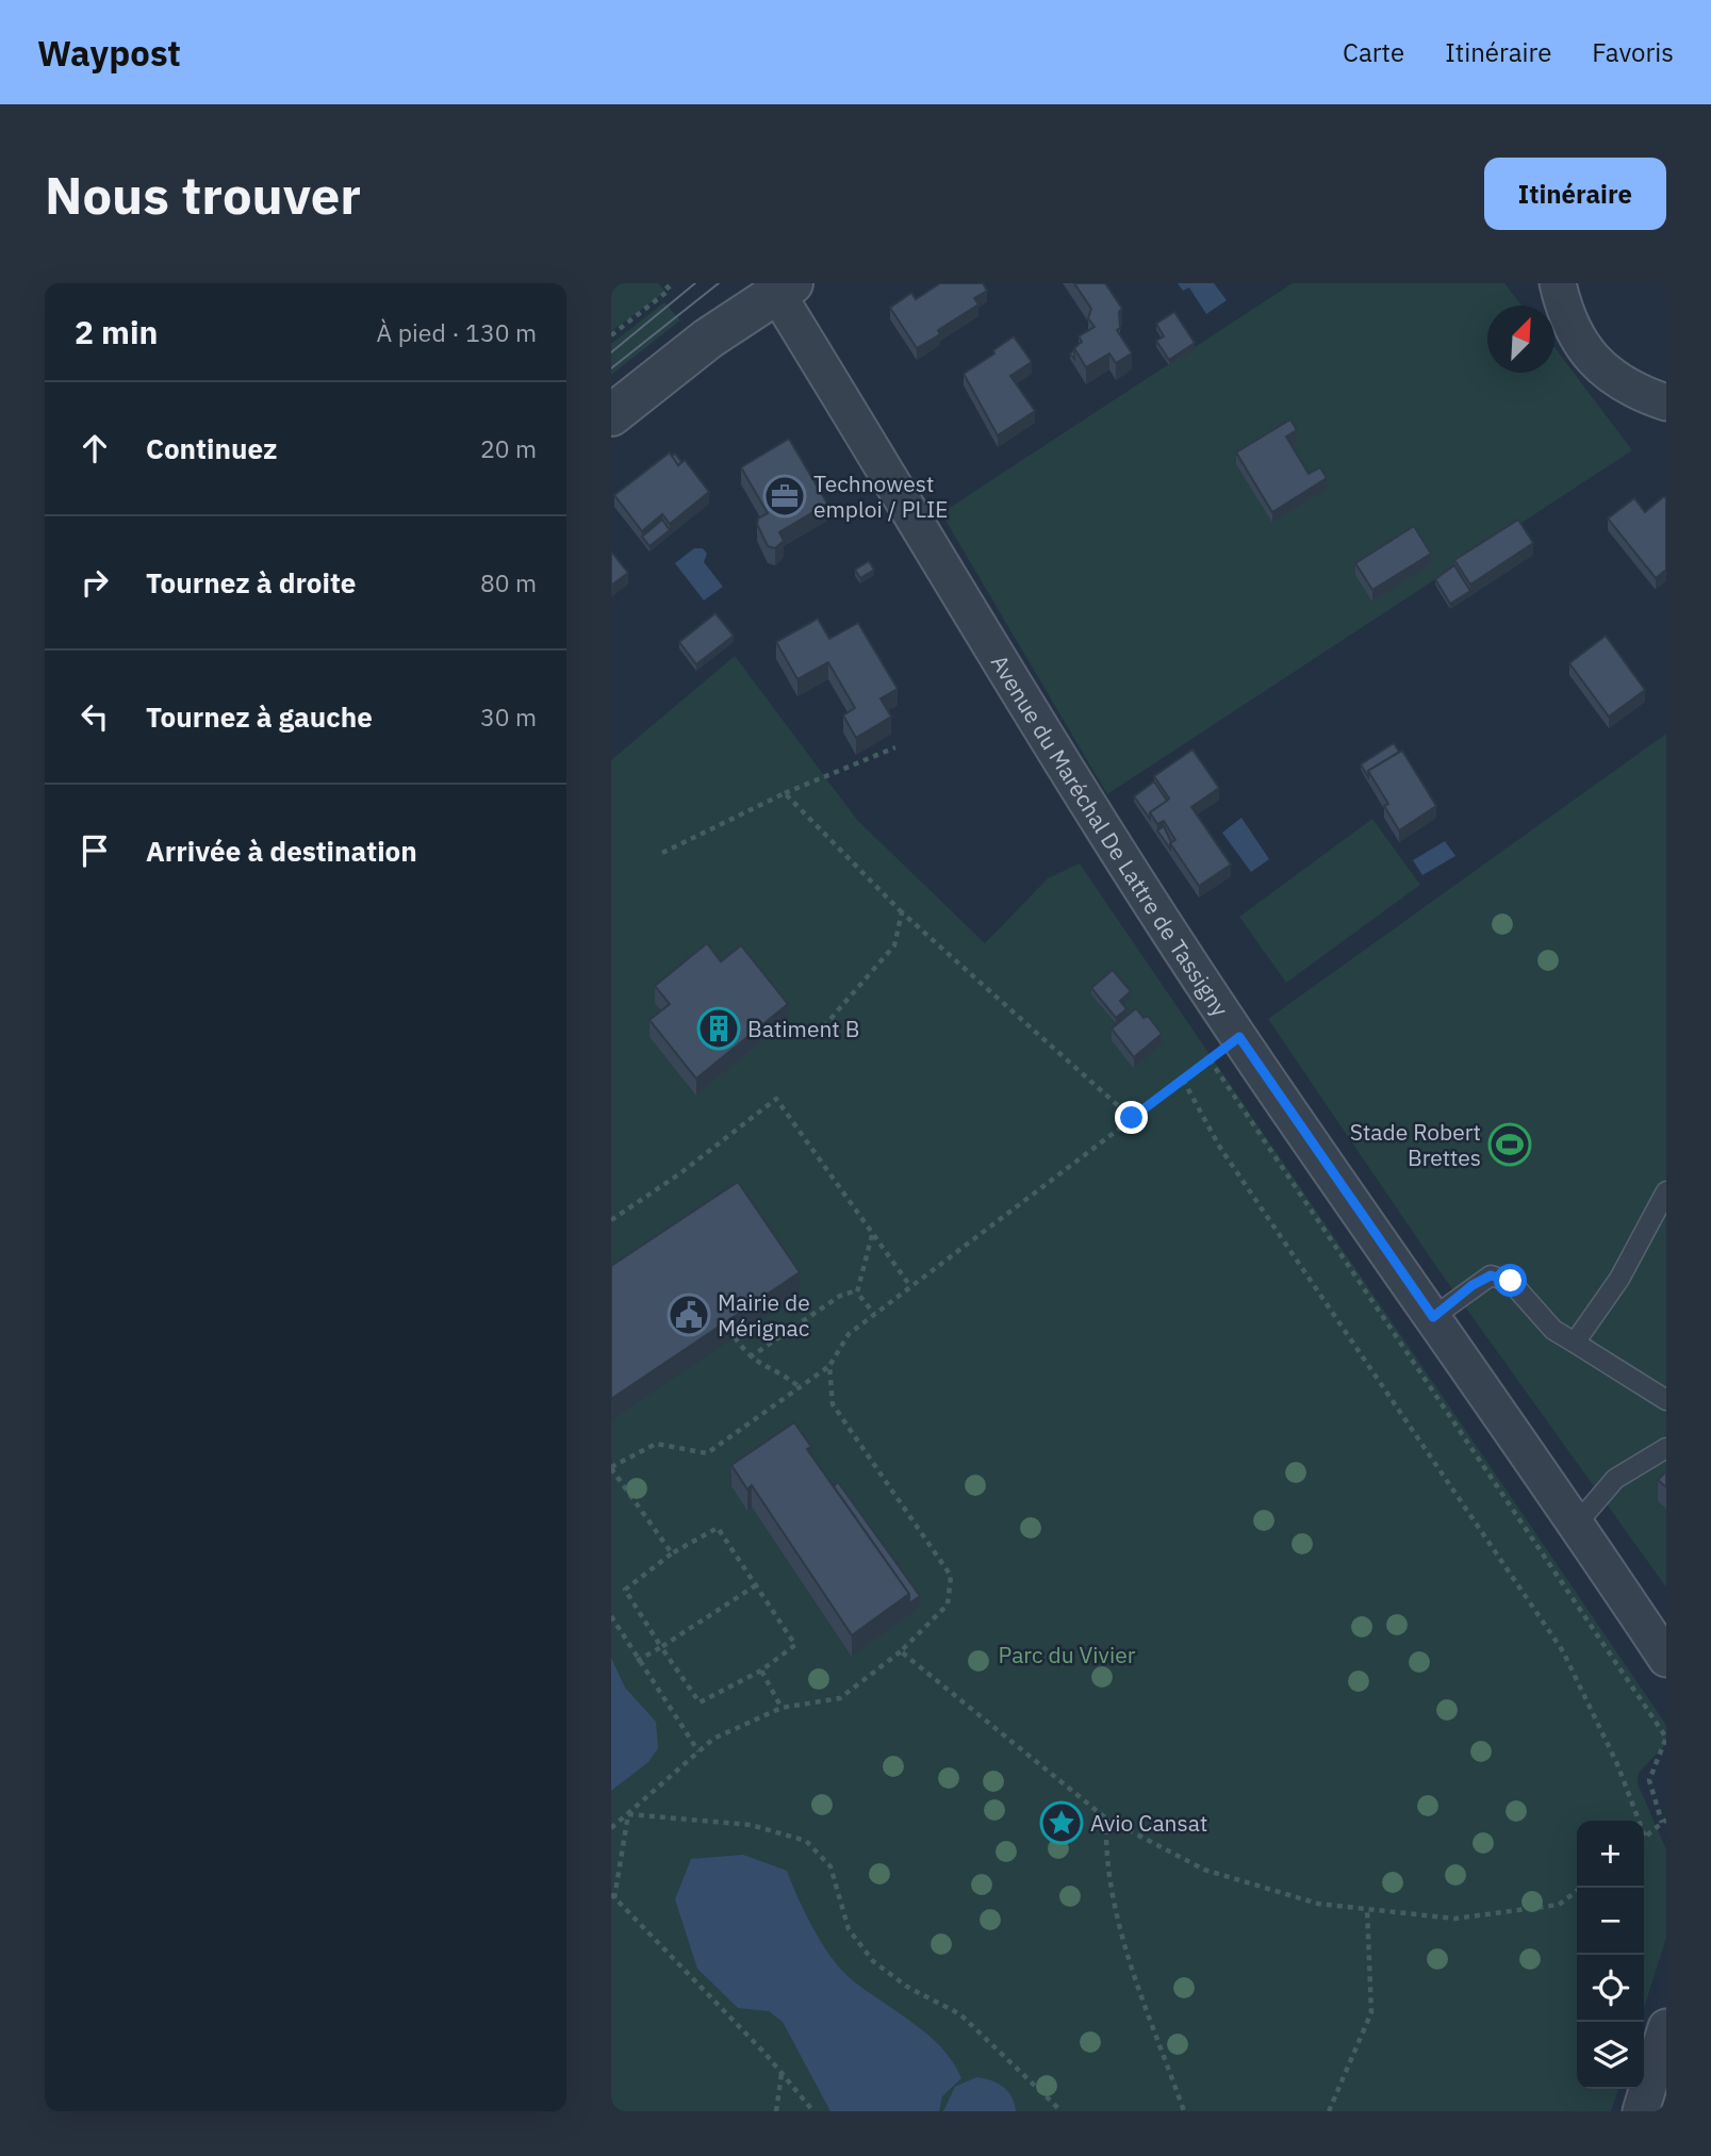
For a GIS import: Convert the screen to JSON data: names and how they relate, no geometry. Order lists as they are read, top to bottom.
{
  "streets": {
    "street": ["Avenue du Maréchal De Lattre de Tassigny"]
  },
  "parks": ["Parc du Vivier"],
  "places": {
    "office": ["Technowest emploi / PLIE"],
    "building": ["Batiment B"],
    "sports": ["Stade Robert Brettes"],
    "public building": ["Mairie de Mérignac"],
    "place": ["Avio Cansat"]
  },
  "north": "top right",
  "page": {
    "header": "Waypost",
    "nav": ["Carte", "Itinéraire", "Favoris"],
    "buttons": "Itinéraire",
    "title": "Nous trouver",
    "heading": ["2 min", "À pied · 130 m"],
    "list": [
      ["Continuez", "20 m"],
      ["Tournez à droite", "80 m"],
      ["Tournez à gauche", "30 m"],
      "Arrivée à destination"
    ],
    "map_buttons": ["+", "−"]
  }
}
